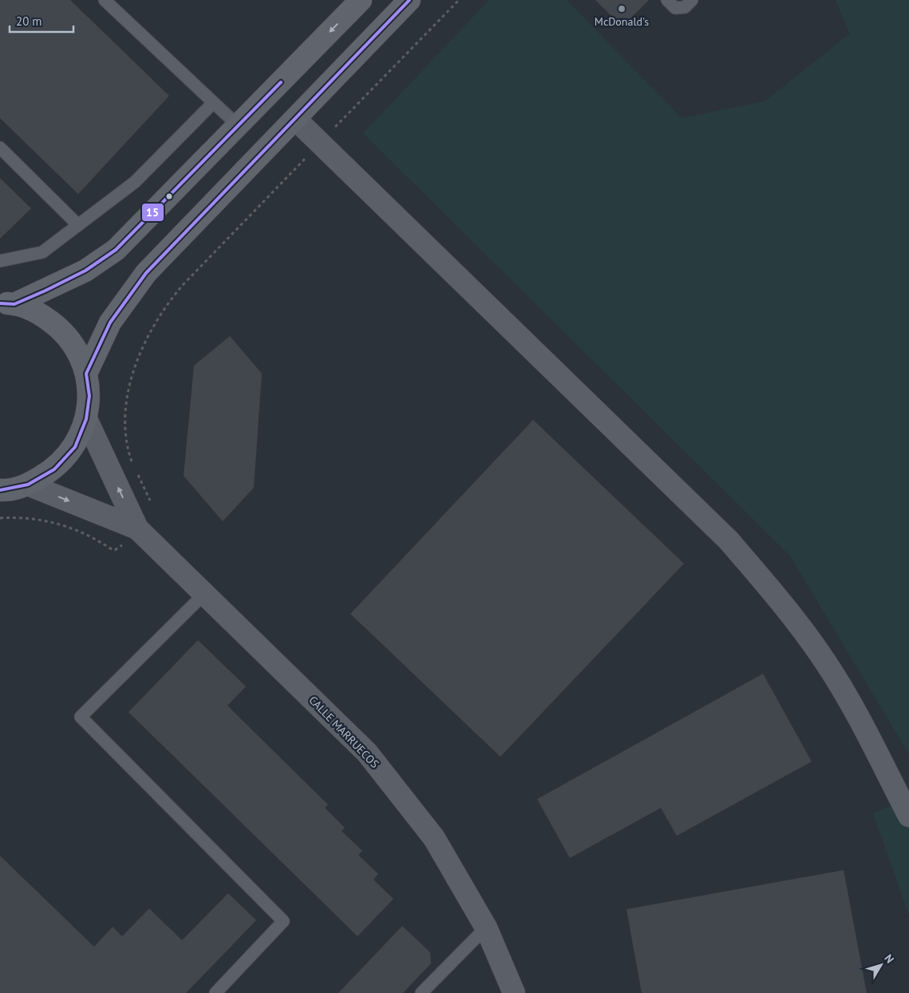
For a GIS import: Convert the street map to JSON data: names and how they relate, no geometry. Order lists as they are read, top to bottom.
{
  "streets": {
    "street": ["CALLE MARRUECOS"]
  },
  "places": ["McDonald's"],
  "lines": ["transit line 15"],
  "scale_bar": "20 m",
  "north": "top right"
}
